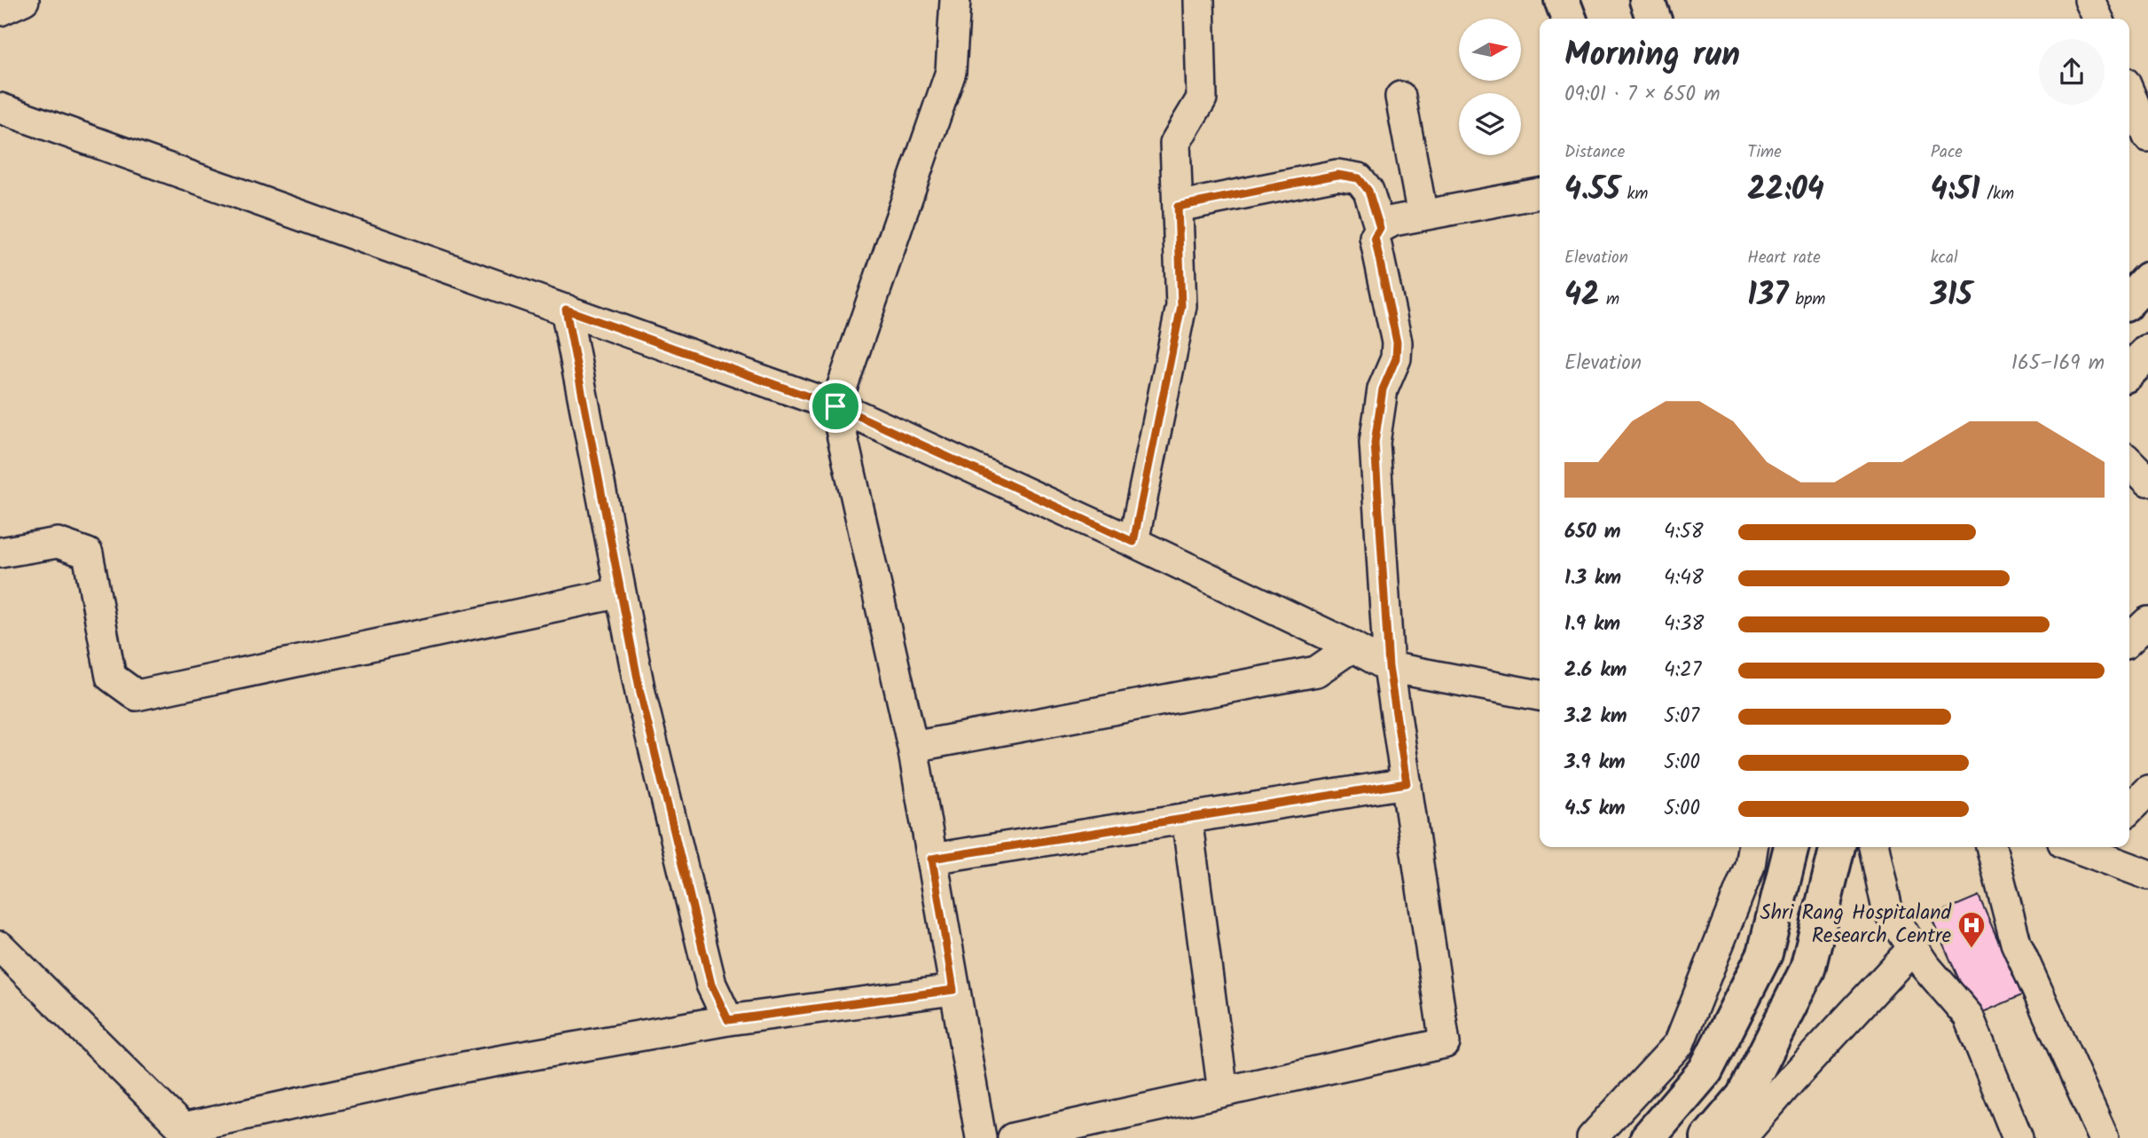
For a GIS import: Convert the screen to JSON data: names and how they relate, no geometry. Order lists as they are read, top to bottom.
{
  "places": {
    "hospital": ["Shri Rang Hospitaland Research Centre"]
  },
  "north": "right",
  "page": {
    "heading": ["Morning run", "09:01 · 7 × 650 m"],
    "stats": [
      ["Distance", "4.55 km"],
      ["Time", "22:04"],
      ["Pace", "4:51 /km"],
      ["Elevation", "42 m"],
      ["Heart rate", "137 bpm"],
      ["kcal", "315"]
    ],
    "chart": ["Elevation", "165–169 m"],
    "list": [
      {
        "name": "650 m",
        "note": "4:58"
      },
      {
        "name": "1.3 km",
        "note": "4:48"
      },
      {
        "name": "1.9 km",
        "note": "4:38"
      },
      {
        "name": "2.6 km",
        "note": "4:27"
      },
      {
        "name": "3.2 km",
        "note": "5:07"
      },
      {
        "name": "3.9 km",
        "note": "5:00"
      },
      {
        "name": "4.5 km",
        "note": "5:00"
      }
    ]
  }
}
